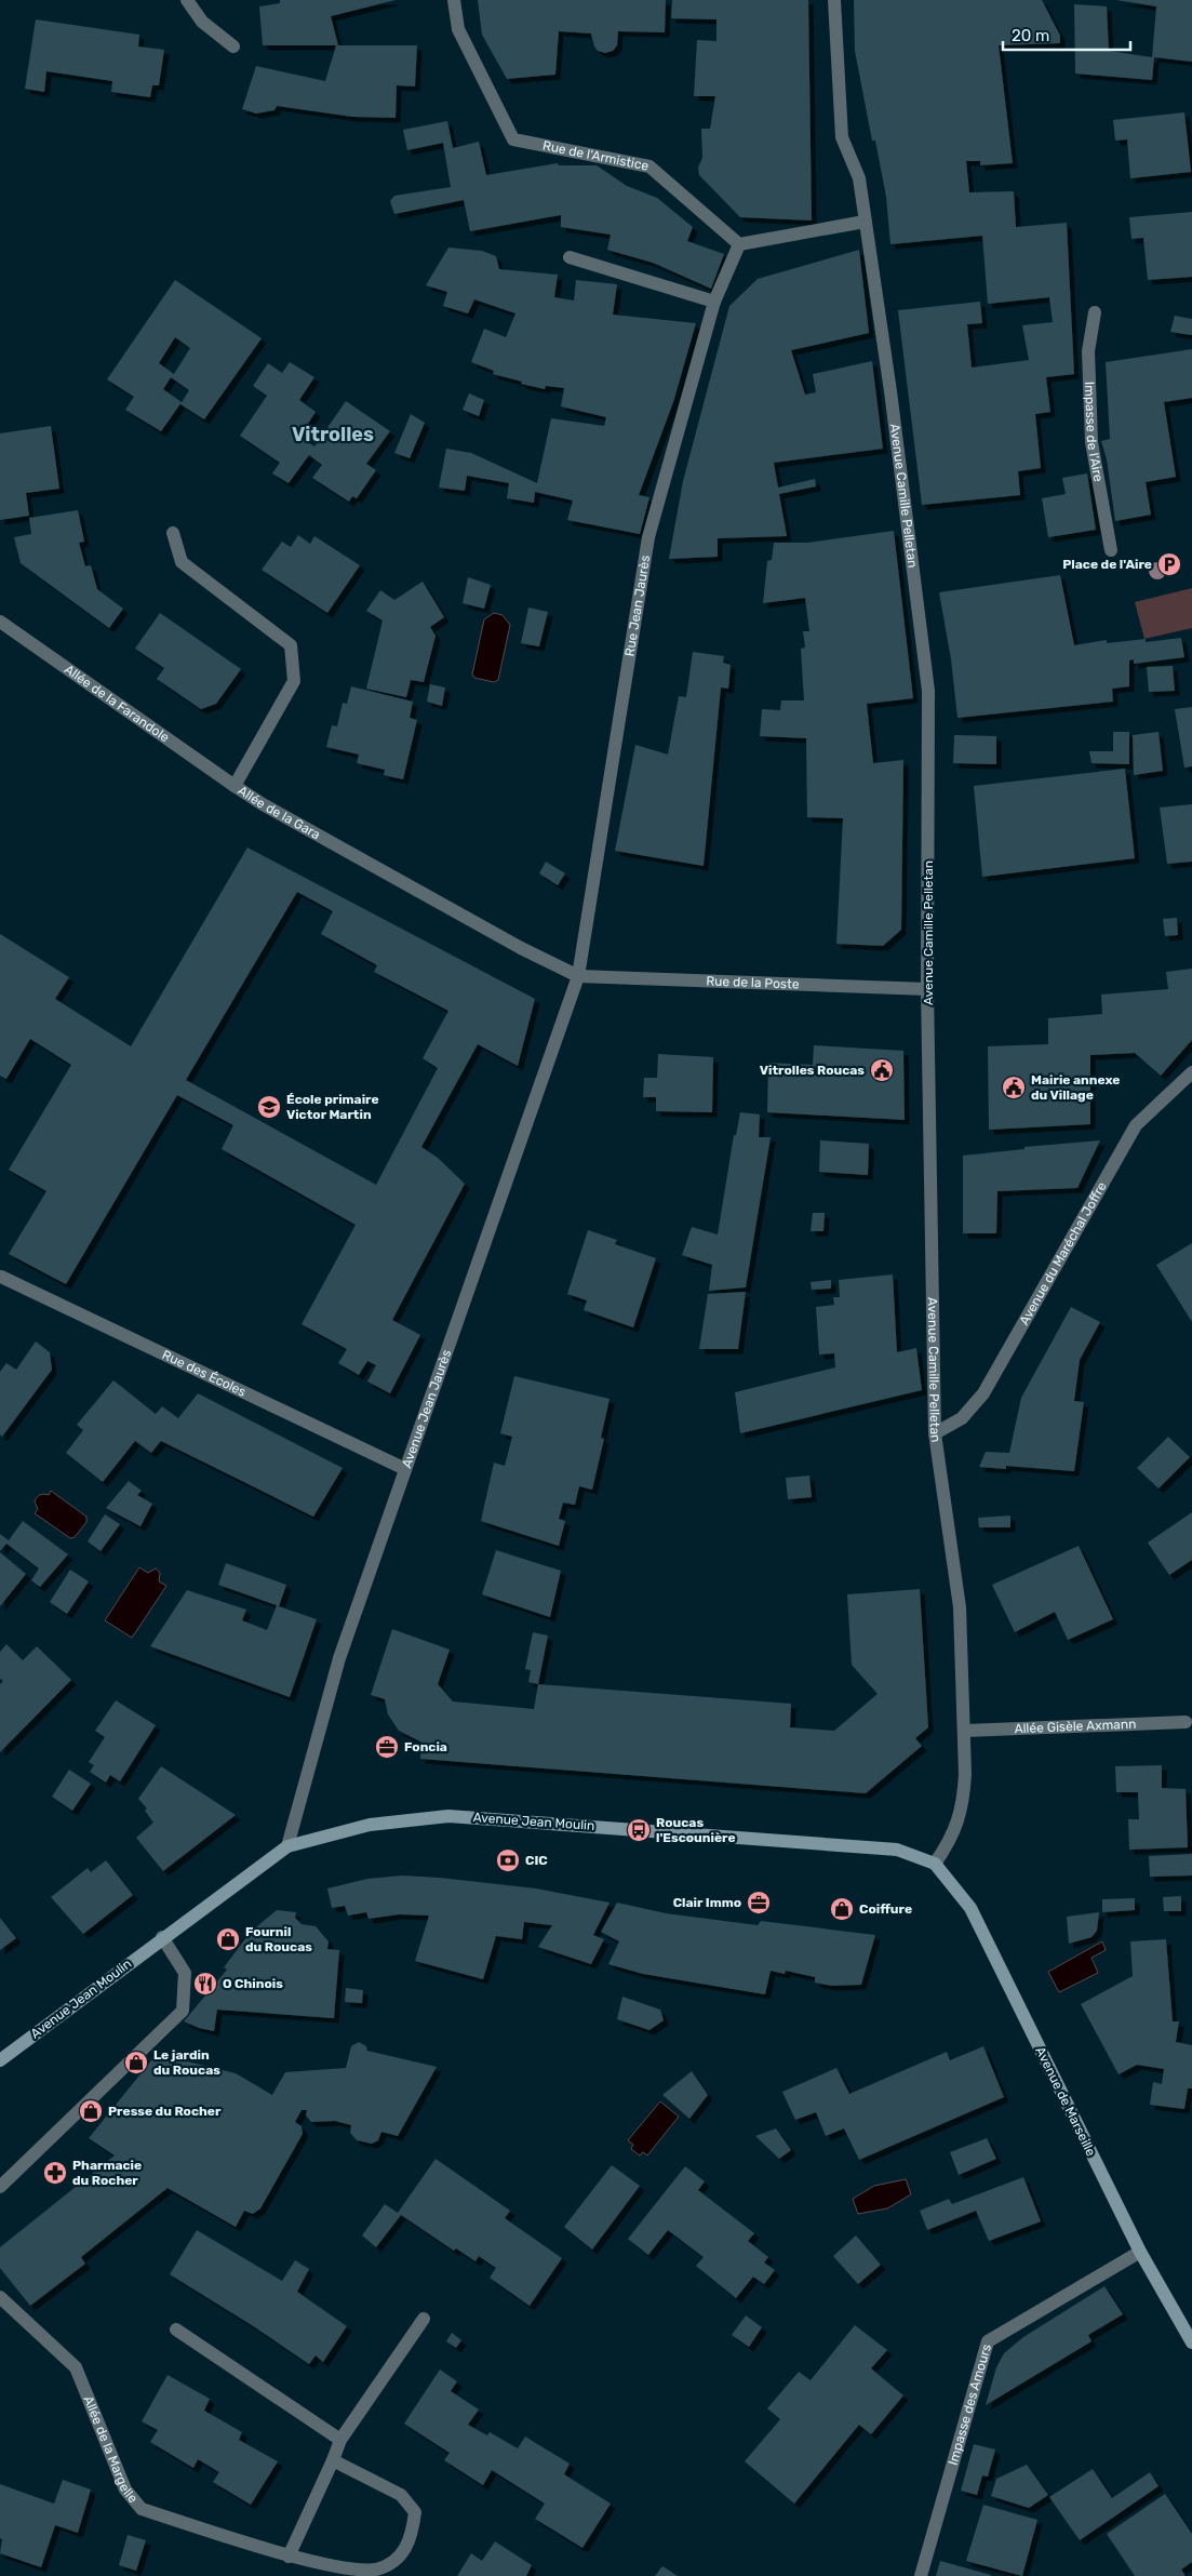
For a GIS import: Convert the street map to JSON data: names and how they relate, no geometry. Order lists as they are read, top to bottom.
{
  "streets": {
    "street": [
      "Rue de l'Armistice",
      "Impasse de l'Aire",
      "Avenue Camille Pelletan",
      "Rue Jean Jaurès",
      "Allée de la Farandole",
      "Allée de la Gara",
      "Rue de la Poste",
      "Avenue du Maréchal Joffre",
      "Rue des Écoles",
      "Avenue Jean Jaurès",
      "Allée Gisèle Axmann",
      "Avenue Jean Moulin",
      "Avenue de Marseille",
      "Impasse des Amours",
      "Allée de la Margelle"
    ]
  },
  "crossings": [
    ["Rue de l'Armistice", "Rue Jean Jaurès"],
    ["Avenue Camille Pelletan", "Rue de la Poste"],
    ["Avenue Camille Pelletan", "Avenue du Maréchal Joffre"],
    ["Avenue Camille Pelletan", "Allée Gisèle Axmann"],
    ["Avenue Camille Pelletan", "Avenue Jean Moulin"],
    ["Avenue Camille Pelletan", "Avenue de Marseille"],
    ["Rue Jean Jaurès", "Allée de la Gara"],
    ["Rue Jean Jaurès", "Rue de la Poste"],
    ["Rue Jean Jaurès", "Avenue Jean Jaurès"],
    ["Allée de la Farandole", "Allée de la Gara"],
    ["Allée de la Gara", "Rue de la Poste"],
    ["Allée de la Gara", "Avenue Jean Jaurès"],
    ["Rue de la Poste", "Avenue Jean Jaurès"],
    ["Rue des Écoles", "Avenue Jean Jaurès"],
    ["Avenue Jean Jaurès", "Avenue Jean Moulin"],
    ["Avenue Jean Moulin", "Avenue de Marseille"],
    ["Avenue de Marseille", "Impasse des Amours"]
  ],
  "districts": ["Vitrolles"],
  "places": {
    "parking": ["Place de l'Aire"],
    "public building": ["Vitrolles Roucas", "Mairie annexe du Village"],
    "school or university": ["École primaire Victor Martin"],
    "office": ["Foncia", "Clair Immo"],
    "bus stop": ["Roucas l'Escounière"],
    "bank": ["CIC"],
    "shop": [
      "Coiffure",
      "Fournil du Roucas",
      "Le jardin du Roucas",
      "Presse du Rocher"
    ],
    "restaurant": ["O Chinois"],
    "pharmacy": ["Pharmacie du Rocher"]
  },
  "scale_bar": "20 m"
}
